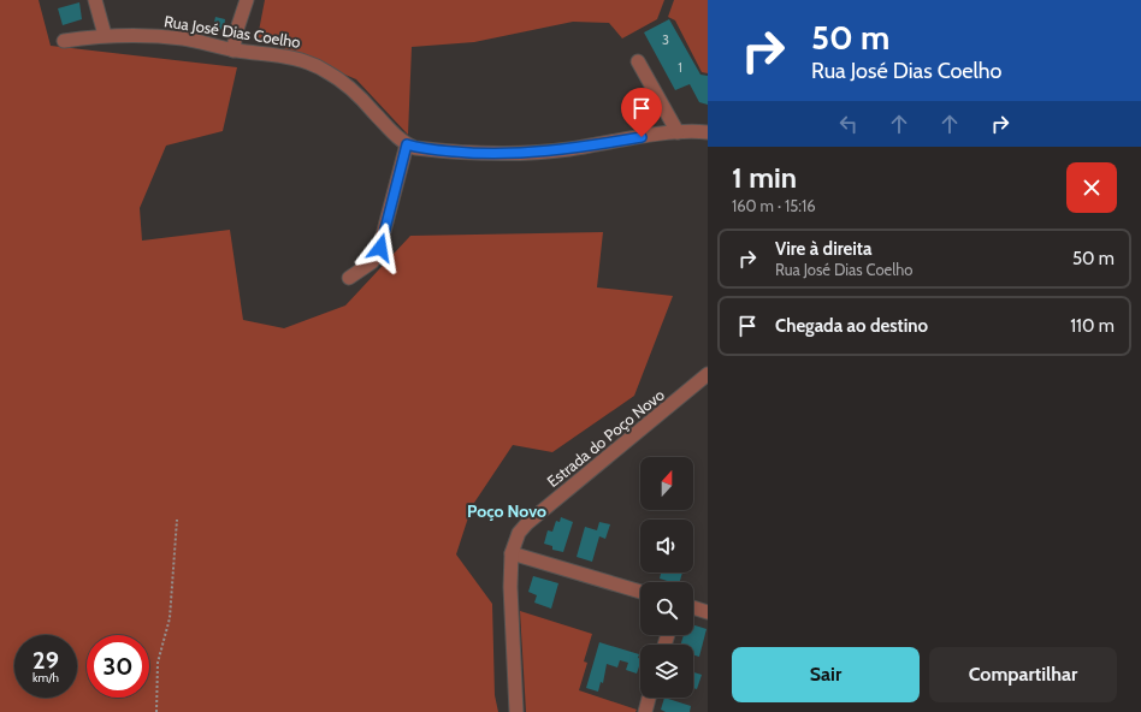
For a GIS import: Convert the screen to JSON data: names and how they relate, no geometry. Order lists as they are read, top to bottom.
{
  "streets": {
    "street": ["Rua José Dias Coelho", "Estrada do Poço Novo"]
  },
  "districts": ["Poço Novo"],
  "house_numbers": ["3", "1"],
  "north": "top",
  "page": {
    "turn": ["50 m", "Rua José Dias Coelho"],
    "heading": ["1 min", "160 m · 15:16"],
    "list": [
      {
        "name": "Vire à direita",
        "note": "Rua José Dias Coelho",
        "value": "50 m"
      },
      {
        "name": "Chegada ao destino",
        "value": "110 m"
      }
    ],
    "speed": "29 km/h",
    "limit": "30",
    "buttons": ["Sair", "Compartilhar"]
  }
}
